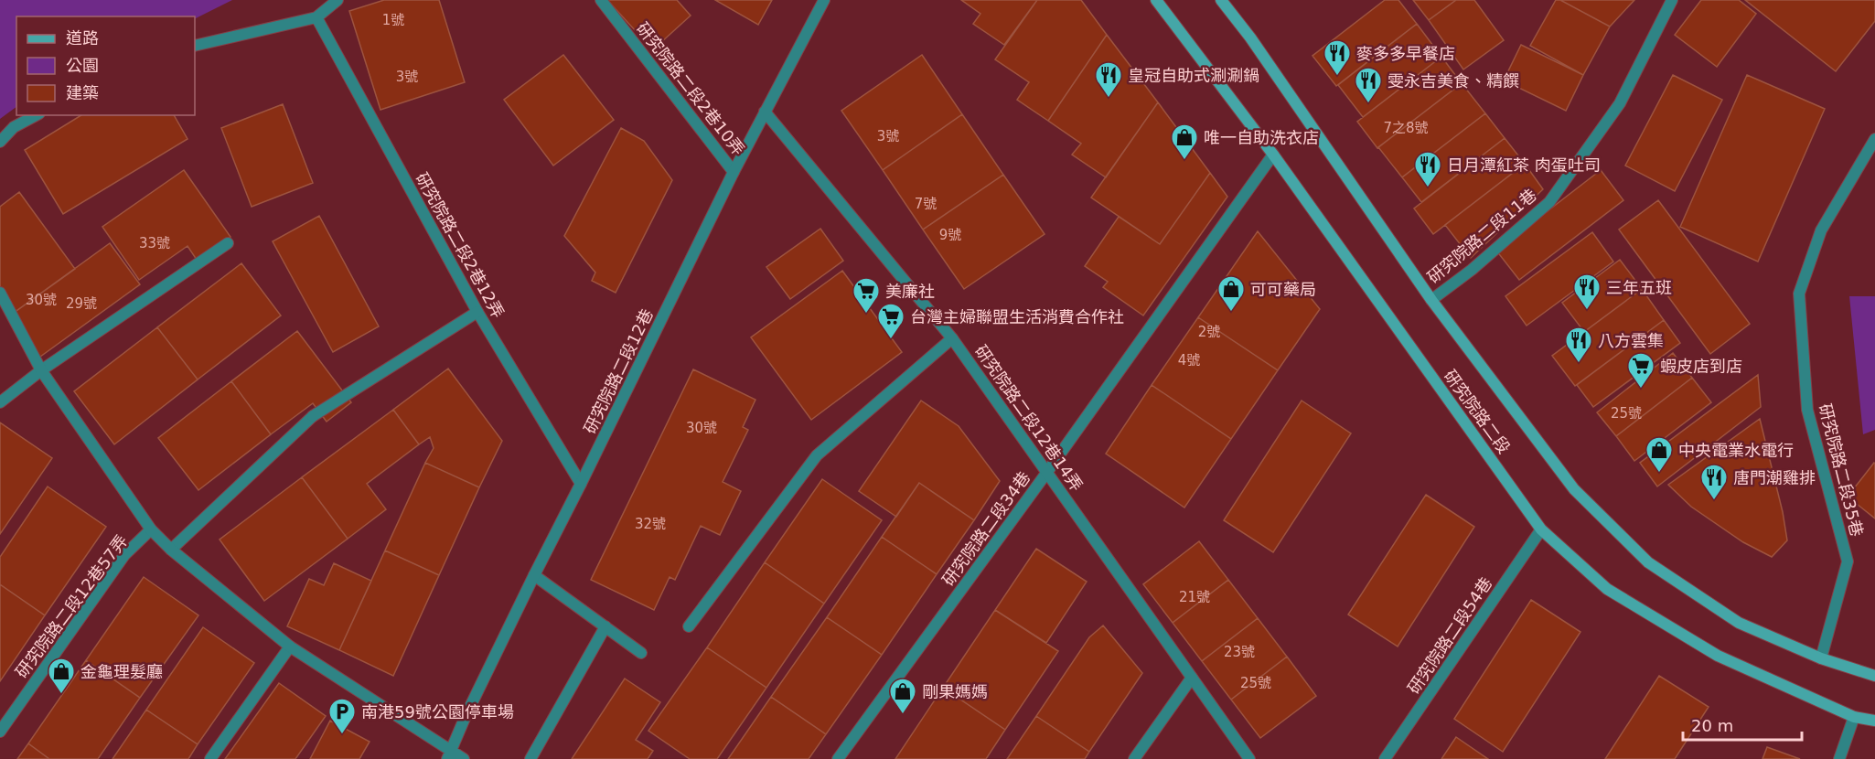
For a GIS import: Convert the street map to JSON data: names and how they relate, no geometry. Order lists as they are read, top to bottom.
{
  "streets": {
    "main road": ["研究院路二段"],
    "street": [
      "研究院路二段2巷10弄",
      "研究院路二段11巷",
      "研究院路二段2巷12弄",
      "研究院路二段12巷",
      "研究院路二段12巷14弄",
      "研究院路二段35巷",
      "研究院路二段34巷",
      "研究院路二段12巷57弄",
      "研究院路二段54巷"
    ]
  },
  "crossings": [
    ["研究院路二段2巷10弄", "研究院路二段12巷"],
    ["研究院路二段11巷", "研究院路二段"],
    ["研究院路二段2巷12弄", "研究院路二段12巷"],
    ["研究院路二段12巷", "研究院路二段12巷14弄"],
    ["研究院路二段12巷", "研究院路二段12巷57弄"],
    ["研究院路二段", "研究院路二段35巷"],
    ["研究院路二段", "研究院路二段34巷"],
    ["研究院路二段", "研究院路二段54巷"],
    ["研究院路二段12巷14弄", "研究院路二段34巷"]
  ],
  "places": {
    "restaurant": [
      "麥多多早餐店",
      "皇冠自助式涮涮鍋",
      "雯永吉美食、精饌",
      "日月潭紅茶 肉蛋吐司",
      "三年五班",
      "八方雲集",
      "唐門潮雞排"
    ],
    "shop": [
      "唯一自助洗衣店",
      "可可藥局",
      "中央電業水電行",
      "金龜理髮廳",
      "剛果媽媽"
    ],
    "supermarket": ["美廉社", "台灣主婦聯盟生活消費合作社", "蝦皮店到店"],
    "parking": ["南港59號公園停車場"]
  },
  "house_numbers": [
    "1號",
    "3號",
    "7之8號",
    "3號",
    "7號",
    "9號",
    "33號",
    "30號",
    "29號",
    "2號",
    "4號",
    "25號",
    "30號",
    "32號",
    "21號",
    "23號",
    "25號"
  ],
  "legend": ["道路", "公園", "建築"],
  "scale_bar": "20 m"
}
